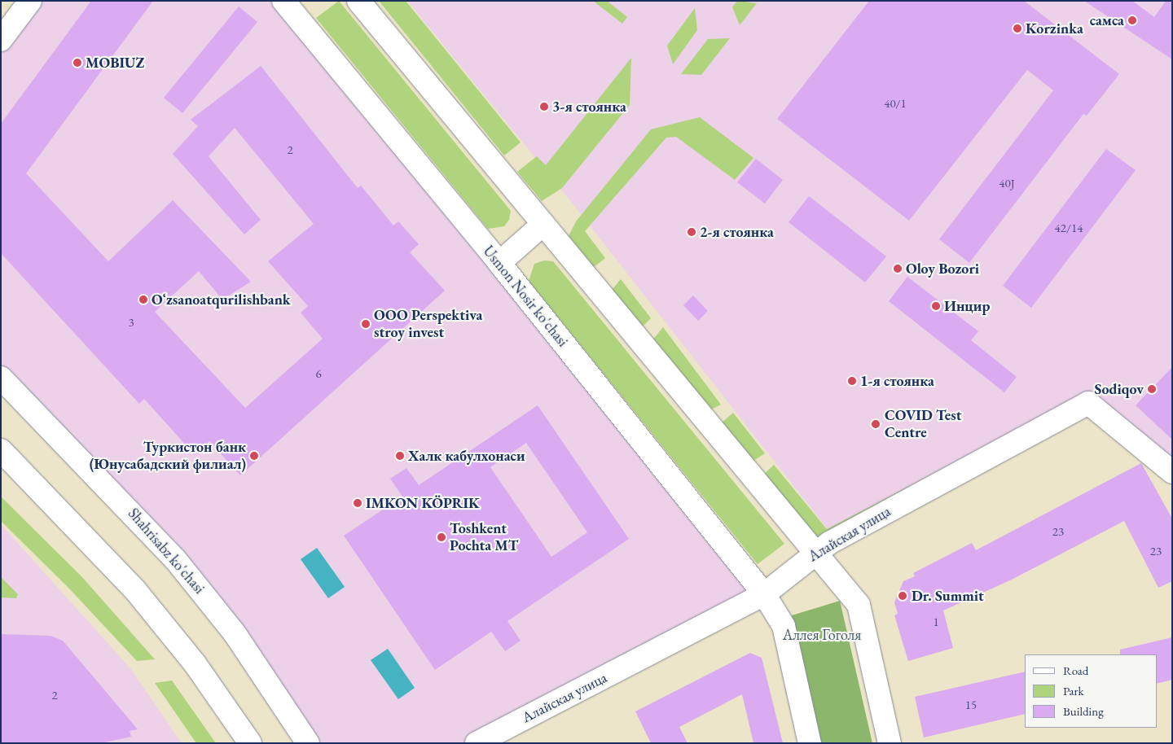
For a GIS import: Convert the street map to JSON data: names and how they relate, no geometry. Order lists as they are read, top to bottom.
{
  "streets": {
    "street": ["Usmon Nosir ko'chasi", "Алайская улица", "Shahrisabz ko'chasi"]
  },
  "crossings": [
    ["Usmon Nosir ko'chasi", "Алайская улица"]
  ],
  "parks": ["Аллея Гоголя"],
  "places": [
    "самса",
    "Korzinka",
    "MOBIUZ",
    "3-я стоянка",
    "2-я стоянка",
    "Oloy Bozori",
    "Oʻzsanoatqurilishbank",
    "Инцир",
    "ООО Perspektiva stroy invest",
    "1-я стоянка",
    "Sodiqov",
    "COVID Test Centre",
    "Туркистон банк (Юнусабадский филиал)",
    "Халк кабулхонаси",
    "IMKON KÖPRIK",
    "Toshkent Pochta MT",
    "Dr. Summit"
  ],
  "house_numbers": [
    "40/1",
    "2",
    "40J",
    "42/14",
    "3",
    "6",
    "23",
    "23",
    "1",
    "2",
    "15"
  ],
  "legend": ["Road", "Park", "Building"]
}
